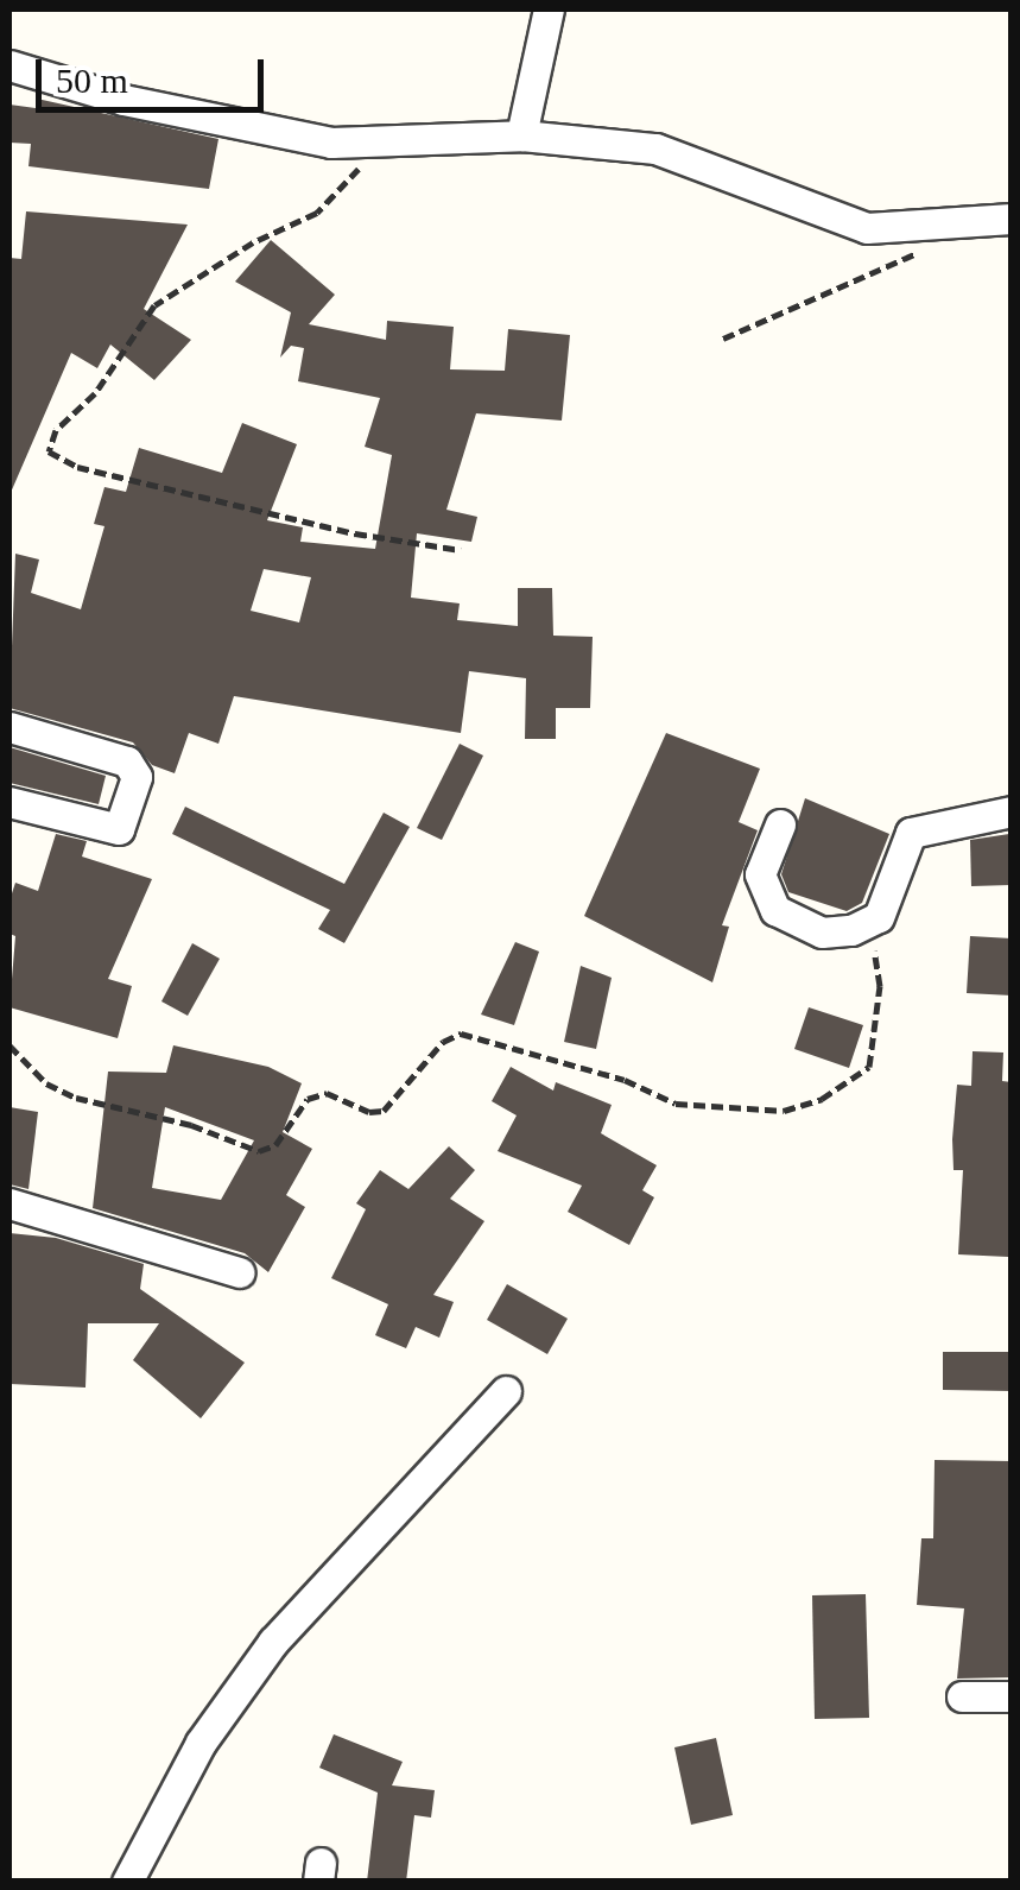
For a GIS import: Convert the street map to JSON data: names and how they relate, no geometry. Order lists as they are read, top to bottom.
{
  "scale_bar": "50 m"
}
